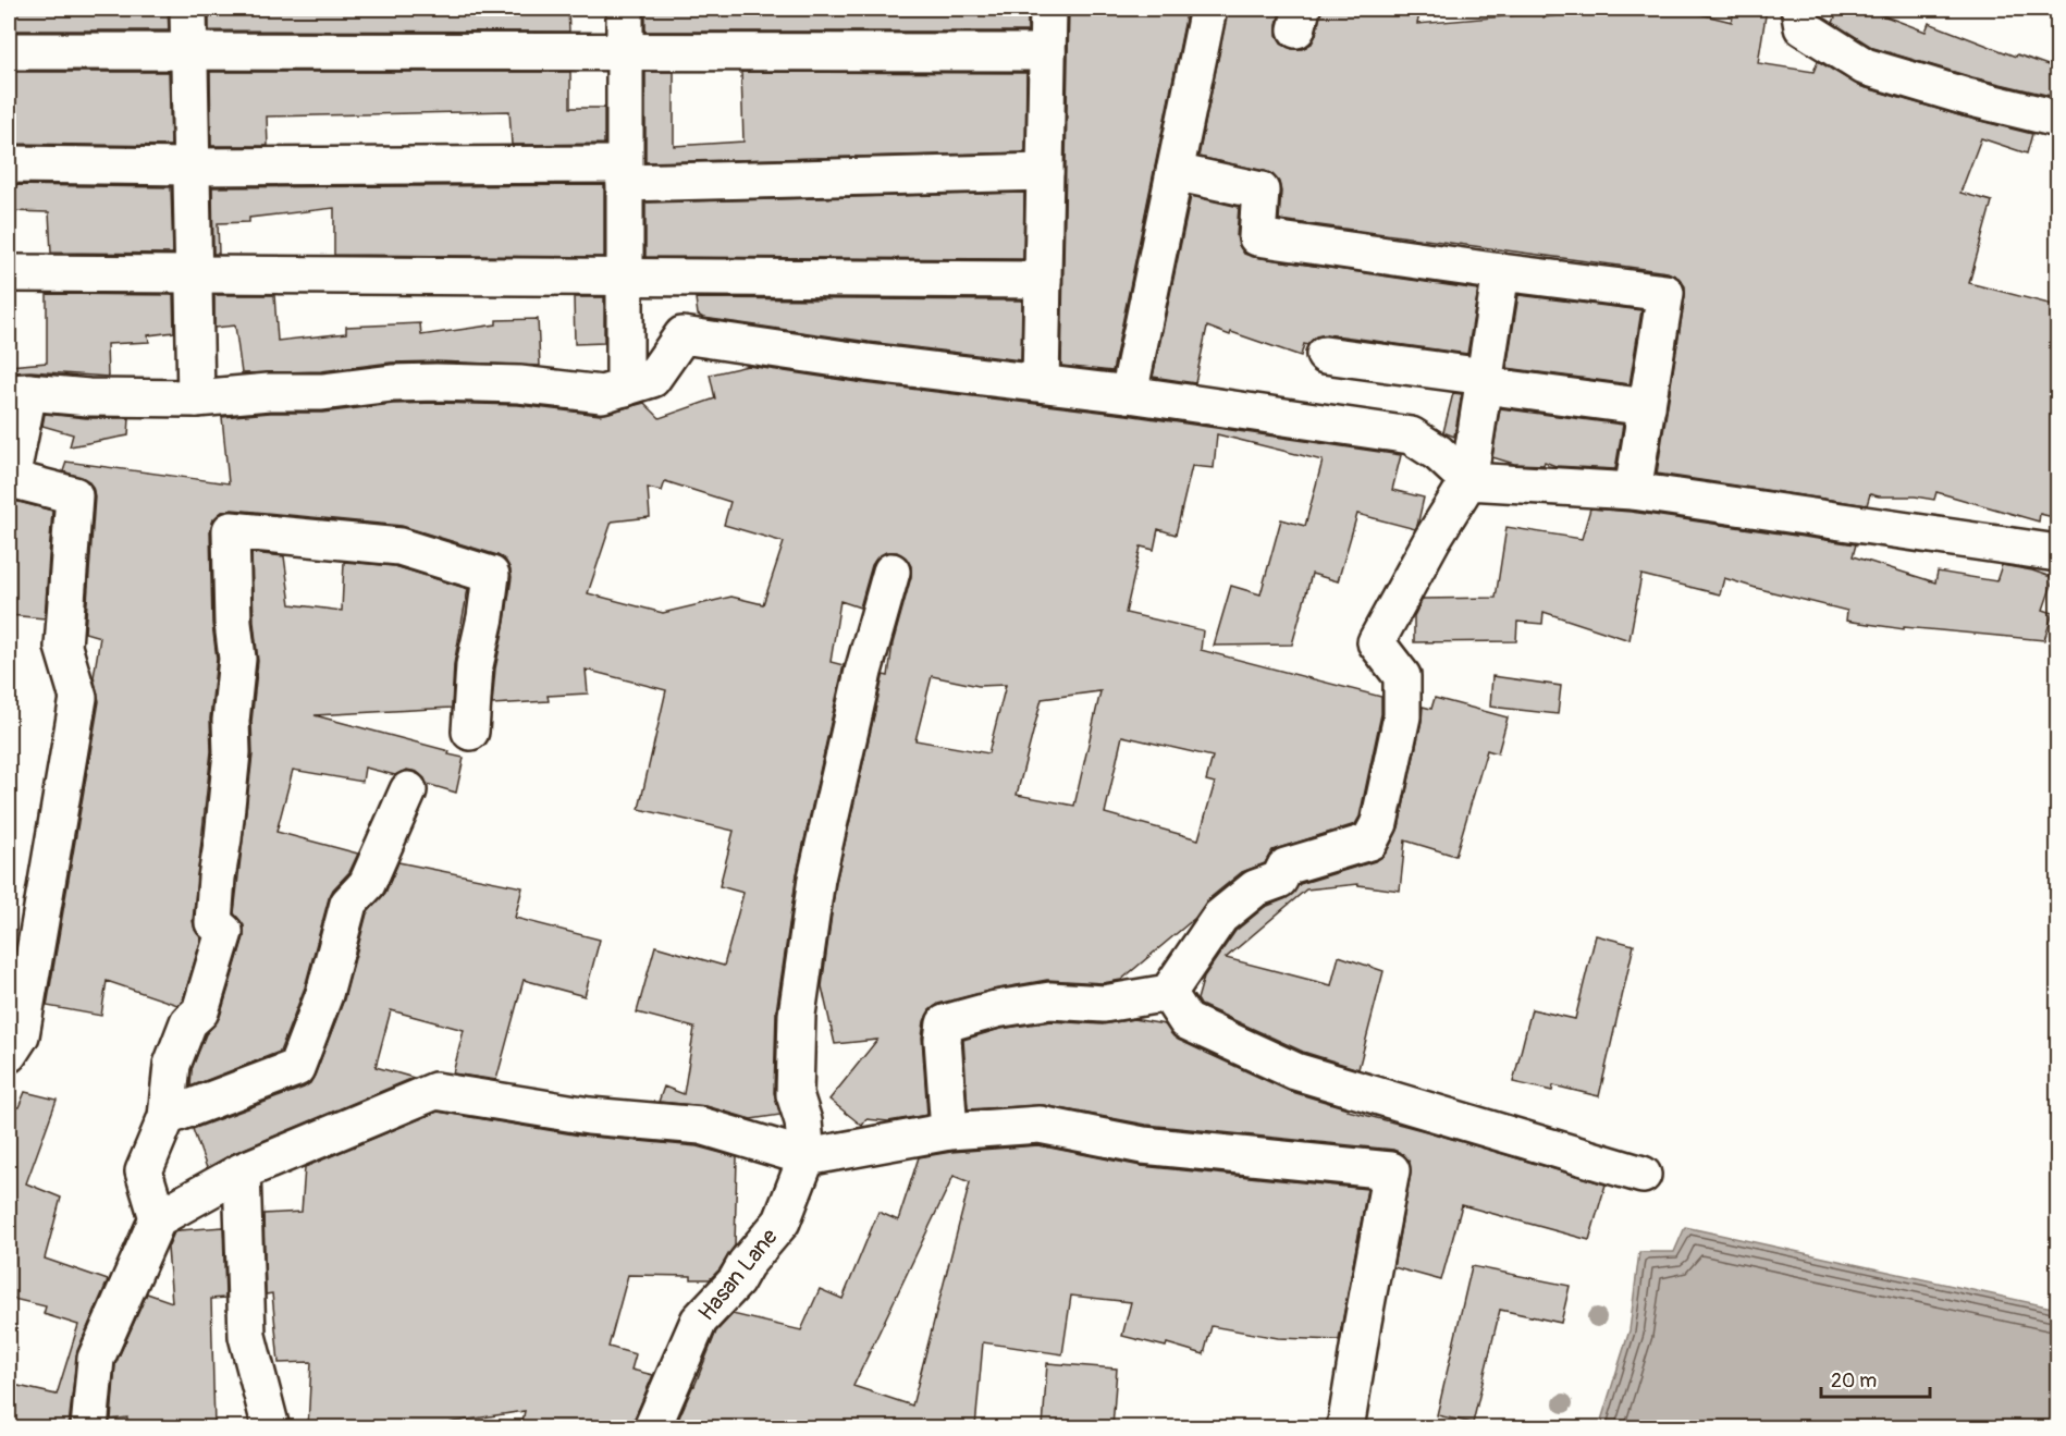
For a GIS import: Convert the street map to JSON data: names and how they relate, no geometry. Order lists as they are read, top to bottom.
{
  "streets": {
    "street": ["Hasan Lane"]
  },
  "scale_bar": "20 m"
}
